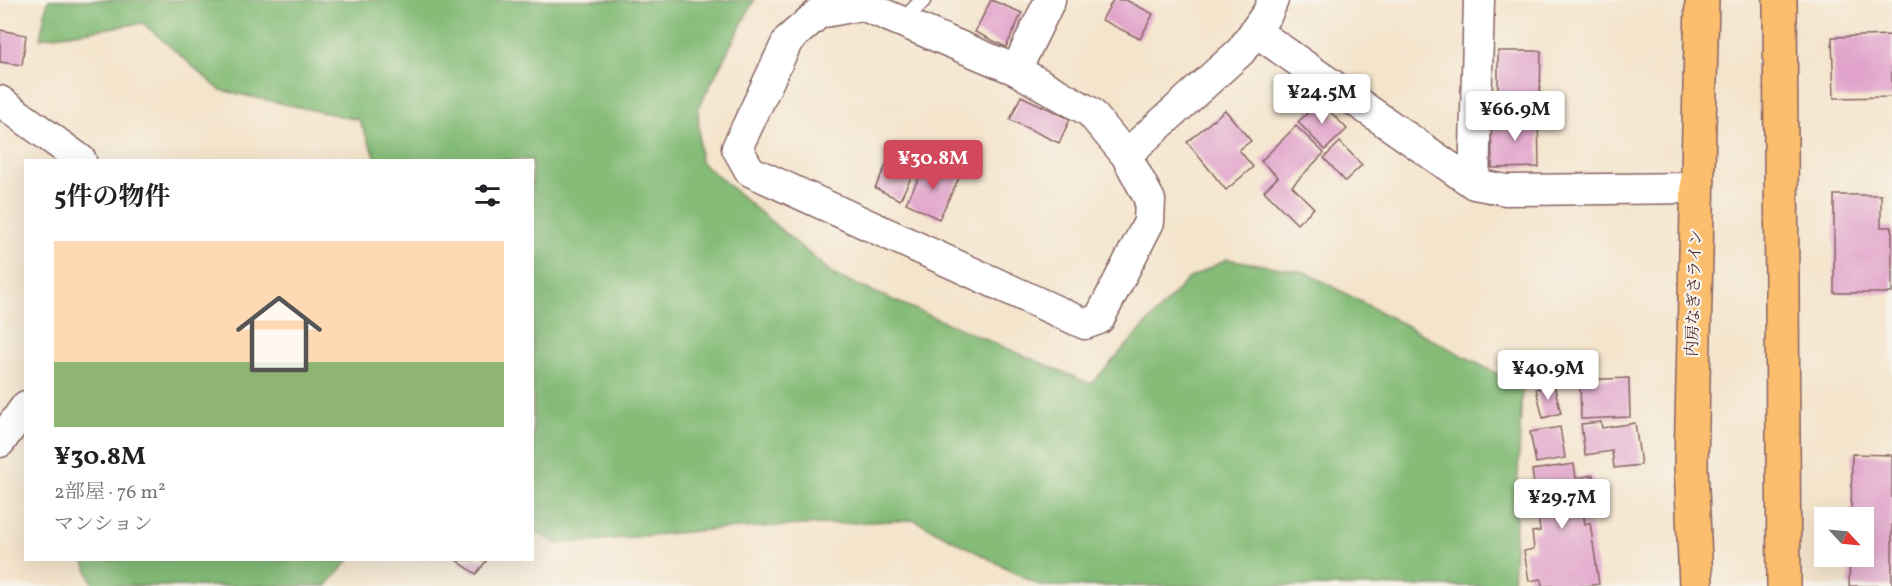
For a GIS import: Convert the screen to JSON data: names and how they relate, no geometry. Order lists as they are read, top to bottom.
{
  "streets": {
    "highway": ["内房なぎさライン"]
  },
  "north": "bottom right",
  "page": {
    "price": [
      "¥24.5M",
      "¥66.9M",
      "¥30.8M",
      "¥40.9M",
      "¥29.7M"
    ],
    "heading": "5件の物件",
    "list": [
      {
        "name": "¥30.8M",
        "note": "2部屋 · 76 m² · マンション"
      }
    ]
  }
}
